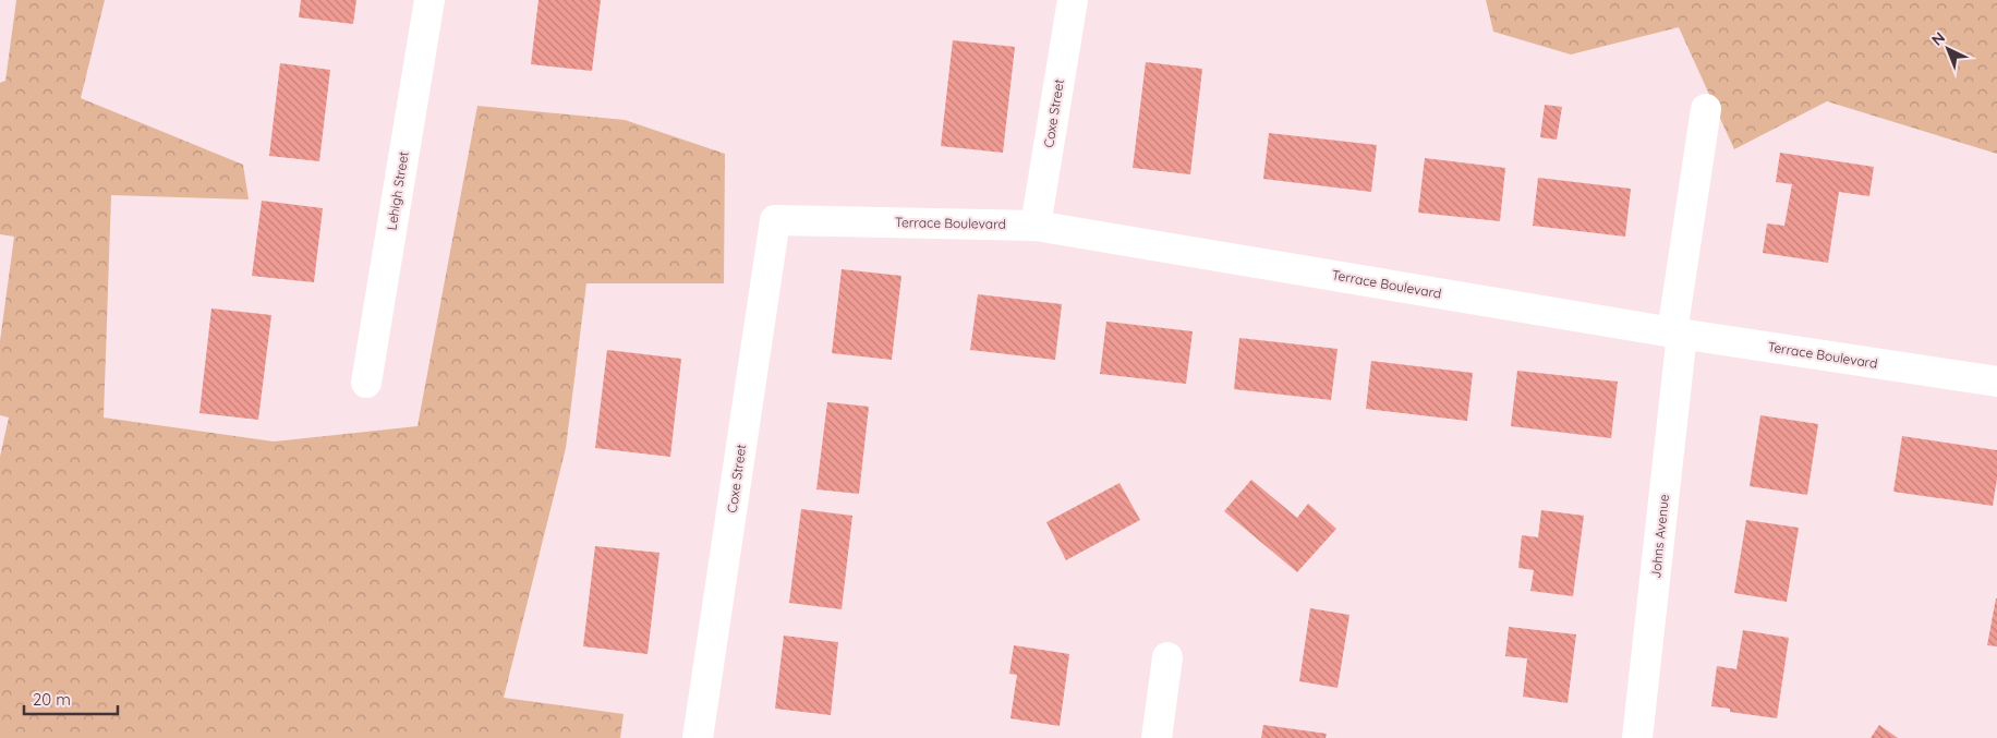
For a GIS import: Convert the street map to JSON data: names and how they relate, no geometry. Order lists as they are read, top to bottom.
{
  "streets": {
    "street": [
      "Coxe Street",
      "Lehigh Street",
      "Terrace Boulevard",
      "Johns Avenue"
    ]
  },
  "crossings": [
    ["Coxe Street", "Terrace Boulevard"],
    ["Terrace Boulevard", "Johns Avenue"]
  ],
  "scale_bar": "20 m",
  "north": "top left"
}
